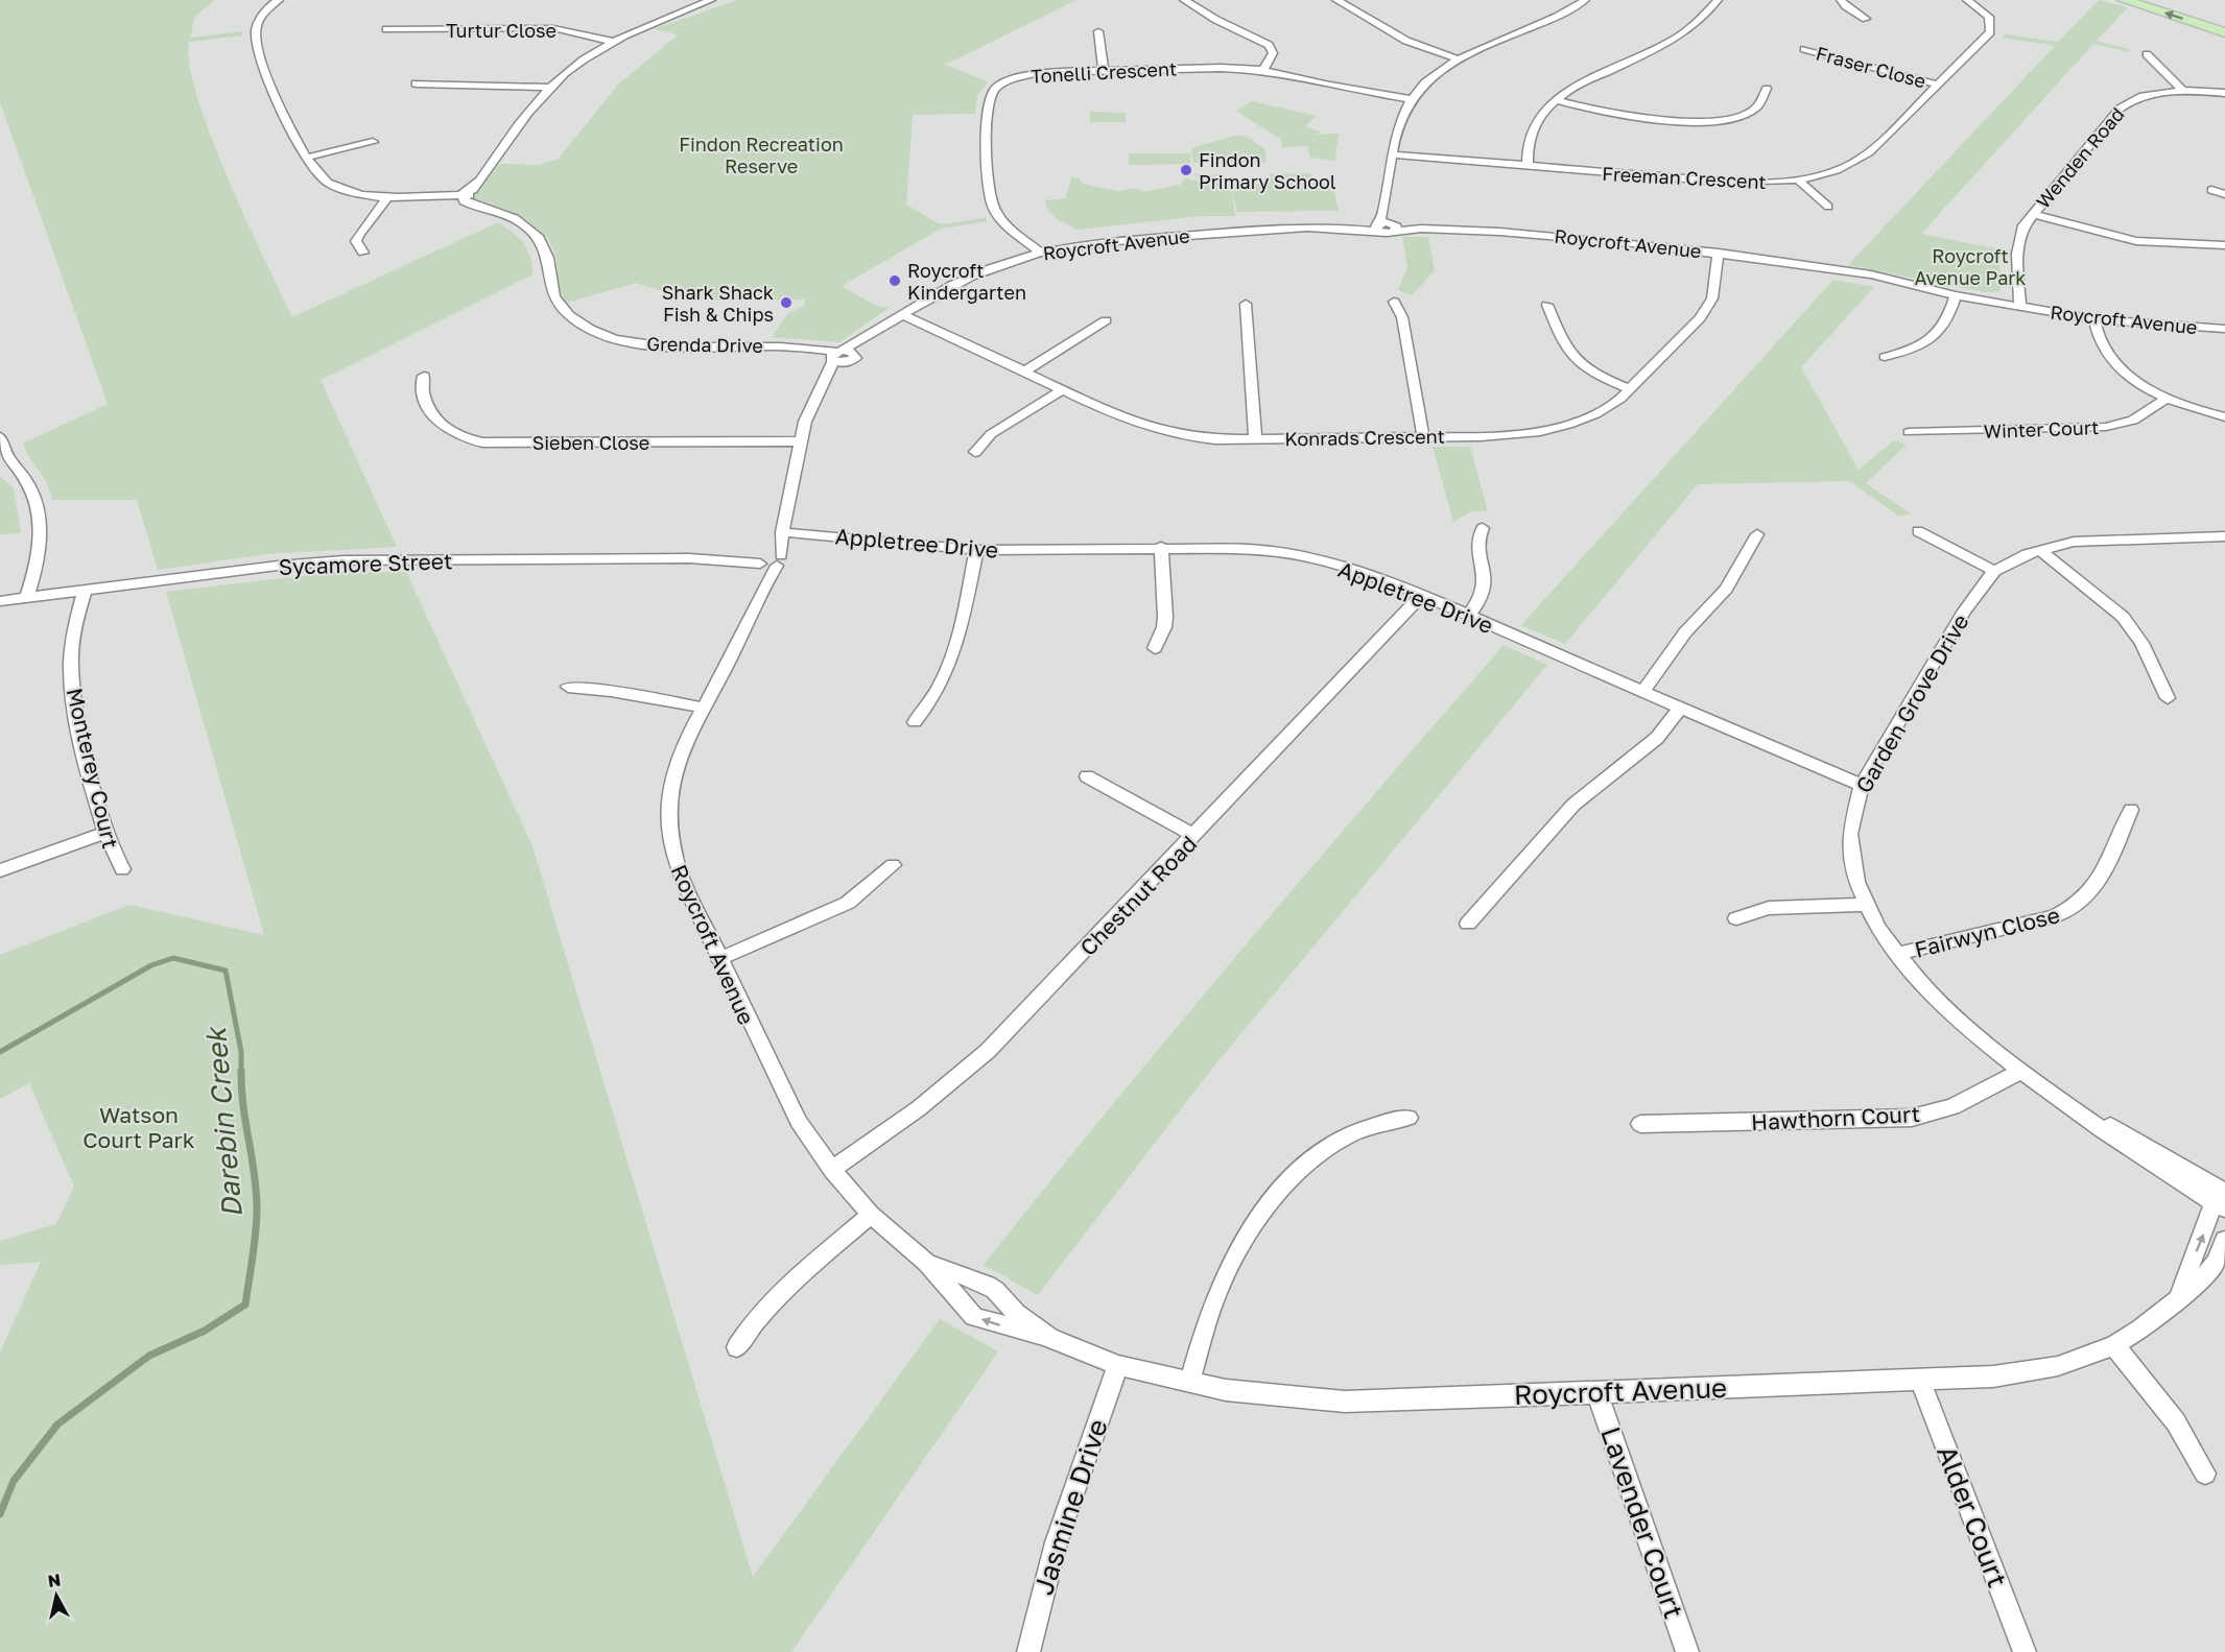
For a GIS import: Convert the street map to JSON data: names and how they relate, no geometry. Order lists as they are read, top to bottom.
{
  "streets": {
    "street": [
      "Turtur Close",
      "Fraser Close",
      "Tonelli Crescent",
      "Wenden Road",
      "Freeman Crescent",
      "Roycroft Avenue",
      "Grenda Drive",
      "Winter Court",
      "Konrads Crescent",
      "Sieben Close",
      "Appletree Drive",
      "Sycamore Street",
      "Garden Grove Drive",
      "Monterey Court",
      "Chestnut Road",
      "Fairwyn Close",
      "Hawthorn Court",
      "Jasmine Drive",
      "Alder Court",
      "Lavender Court"
    ]
  },
  "crossings": [
    ["Fraser Close", "Freeman Crescent"],
    ["Tonelli Crescent", "Roycroft Avenue"],
    ["Wenden Road", "Roycroft Avenue"],
    ["Roycroft Avenue", "Grenda Drive"],
    ["Roycroft Avenue", "Konrads Crescent"],
    ["Roycroft Avenue", "Sieben Close"],
    ["Roycroft Avenue", "Appletree Drive"],
    ["Roycroft Avenue", "Sycamore Street"],
    ["Roycroft Avenue", "Garden Grove Drive"],
    ["Roycroft Avenue", "Chestnut Road"],
    ["Roycroft Avenue", "Jasmine Drive"],
    ["Roycroft Avenue", "Alder Court"],
    ["Roycroft Avenue", "Lavender Court"],
    ["Appletree Drive", "Garden Grove Drive"],
    ["Appletree Drive", "Chestnut Road"],
    ["Sycamore Street", "Monterey Court"],
    ["Garden Grove Drive", "Fairwyn Close"],
    ["Garden Grove Drive", "Hawthorn Court"]
  ],
  "water": ["Darebin Creek"],
  "parks": ["Findon Recreation Reserve", "Roycroft Avenue Park", "Watson Court Park"],
  "places": ["Findon Primary School", "Roycroft Kindergarten", "Shark Shack Fish & Chips"],
  "north": "top"
}
